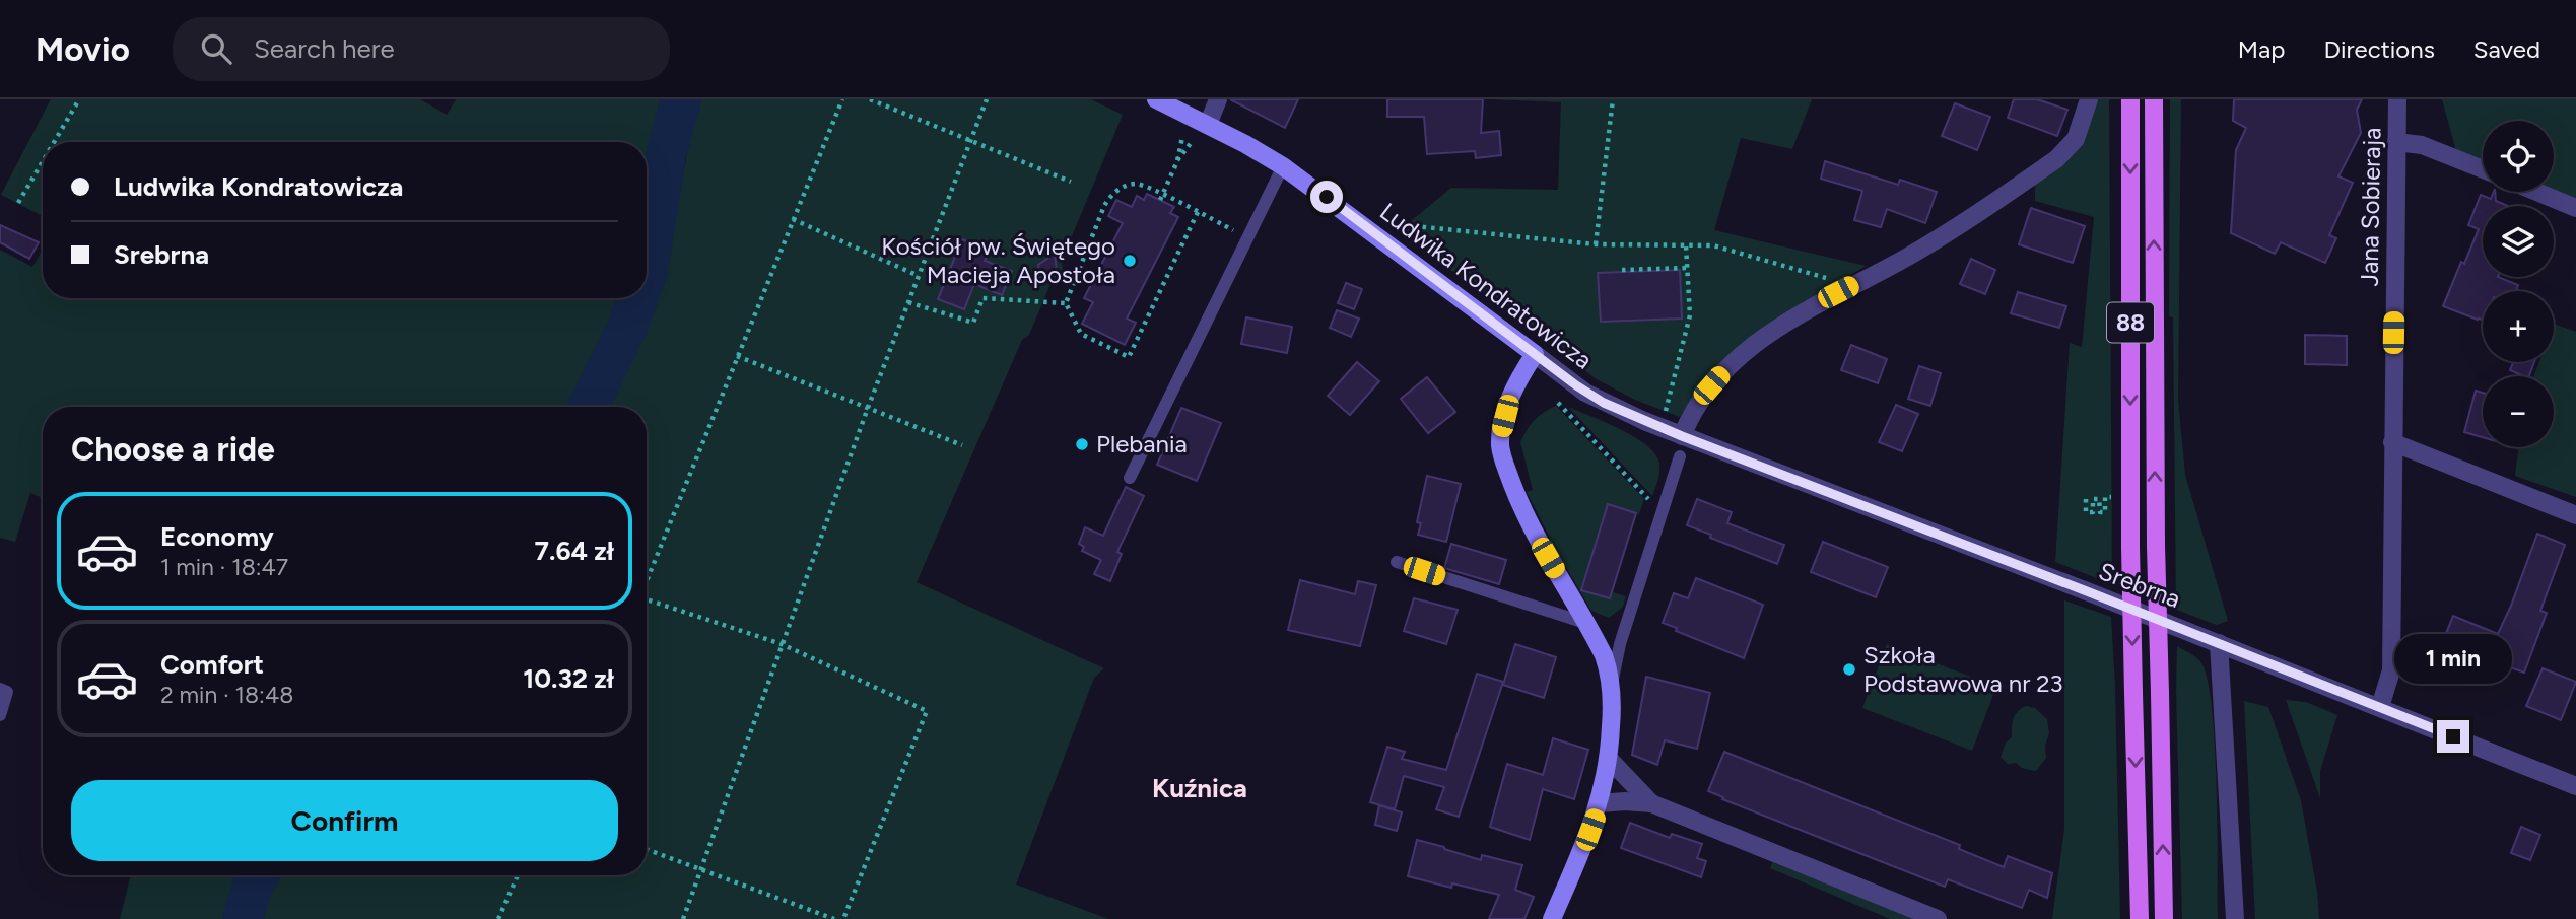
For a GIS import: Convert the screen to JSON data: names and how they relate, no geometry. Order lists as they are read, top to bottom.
{
  "streets": {
    "main road": ["88"],
    "street": ["Jana Sobieraja", "Ludwika Kondratowicza", "Srebrna"]
  },
  "crossings": [
    ["Jana Sobieraja", "Srebrna"],
    ["Ludwika Kondratowicza", "Srebrna"]
  ],
  "districts": ["Kuźnica"],
  "places": ["Kościół pw. Świętego Macieja Apostoła", "Plebania", "Szkoła Podstawowa nr 23"],
  "page": {
    "header": "Movio",
    "search": "Search here",
    "nav": ["Map", "Directions", "Saved"],
    "map_buttons": ["+", "−"],
    "banner": ["Ludwika Kondratowicza", "Srebrna"],
    "heading": "Choose a ride",
    "list": [
      {
        "name": "Economy",
        "note": "1 min · 18:47",
        "value": "7.64 zł"
      },
      {
        "name": "Comfort",
        "note": "2 min · 18:48",
        "value": "10.32 zł"
      }
    ],
    "bubble": "1 min",
    "buttons": "Confirm"
  }
}
